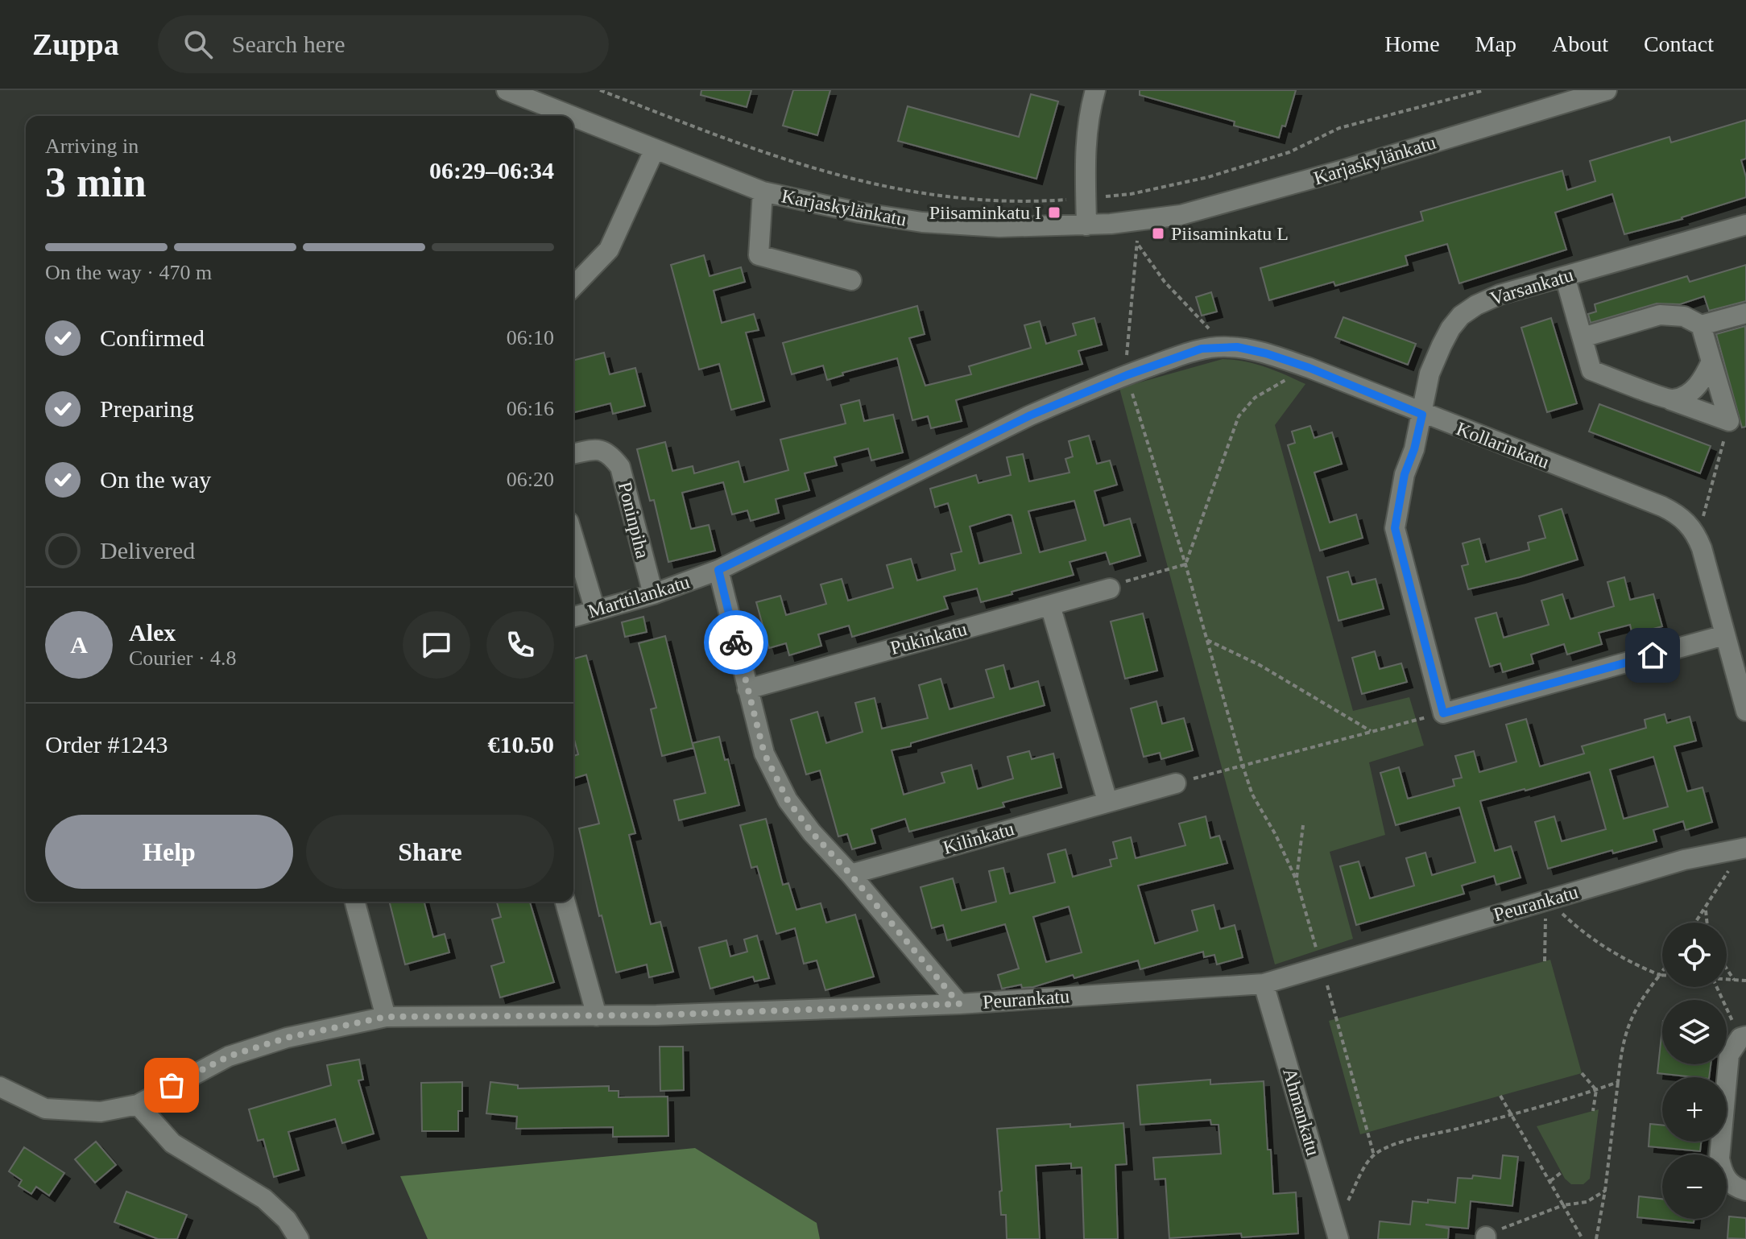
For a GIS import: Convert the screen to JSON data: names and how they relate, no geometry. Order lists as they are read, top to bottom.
{
  "streets": {
    "street": [
      "Karjaskylänkatu",
      "Varsankatu",
      "Kollarinkatu",
      "Poninpiha",
      "Marttilankatu",
      "Pukinkatu",
      "Kilinkatu",
      "Peurankatu",
      "Ahmankatu"
    ]
  },
  "crossings": [
    ["Varsankatu", "Kollarinkatu"],
    ["Kollarinkatu", "Marttilankatu"],
    ["Poninpiha", "Marttilankatu"],
    ["Peurankatu", "Ahmankatu"]
  ],
  "places": {
    "transit": ["Piisaminkatu I", "Piisaminkatu L"]
  },
  "page": {
    "header": "Zuppa",
    "search": "Search here",
    "nav": [
      "Home",
      "Map",
      "About",
      "Contact"
    ],
    "heading": ["3 min", "Arriving in", "06:29–06:34"],
    "panel": [
      "Alex",
      "Courier · 4.8",
      "Order #1243",
      "€10.50"
    ],
    "bar": "On the way · 470 m",
    "list": [
      ["Confirmed", "06:10"],
      ["Preparing", "06:16"],
      ["On the way", "06:20"],
      "Delivered"
    ],
    "round": "A",
    "buttons": ["Help", "Share"],
    "map_buttons": ["+", "−"]
  }
}
